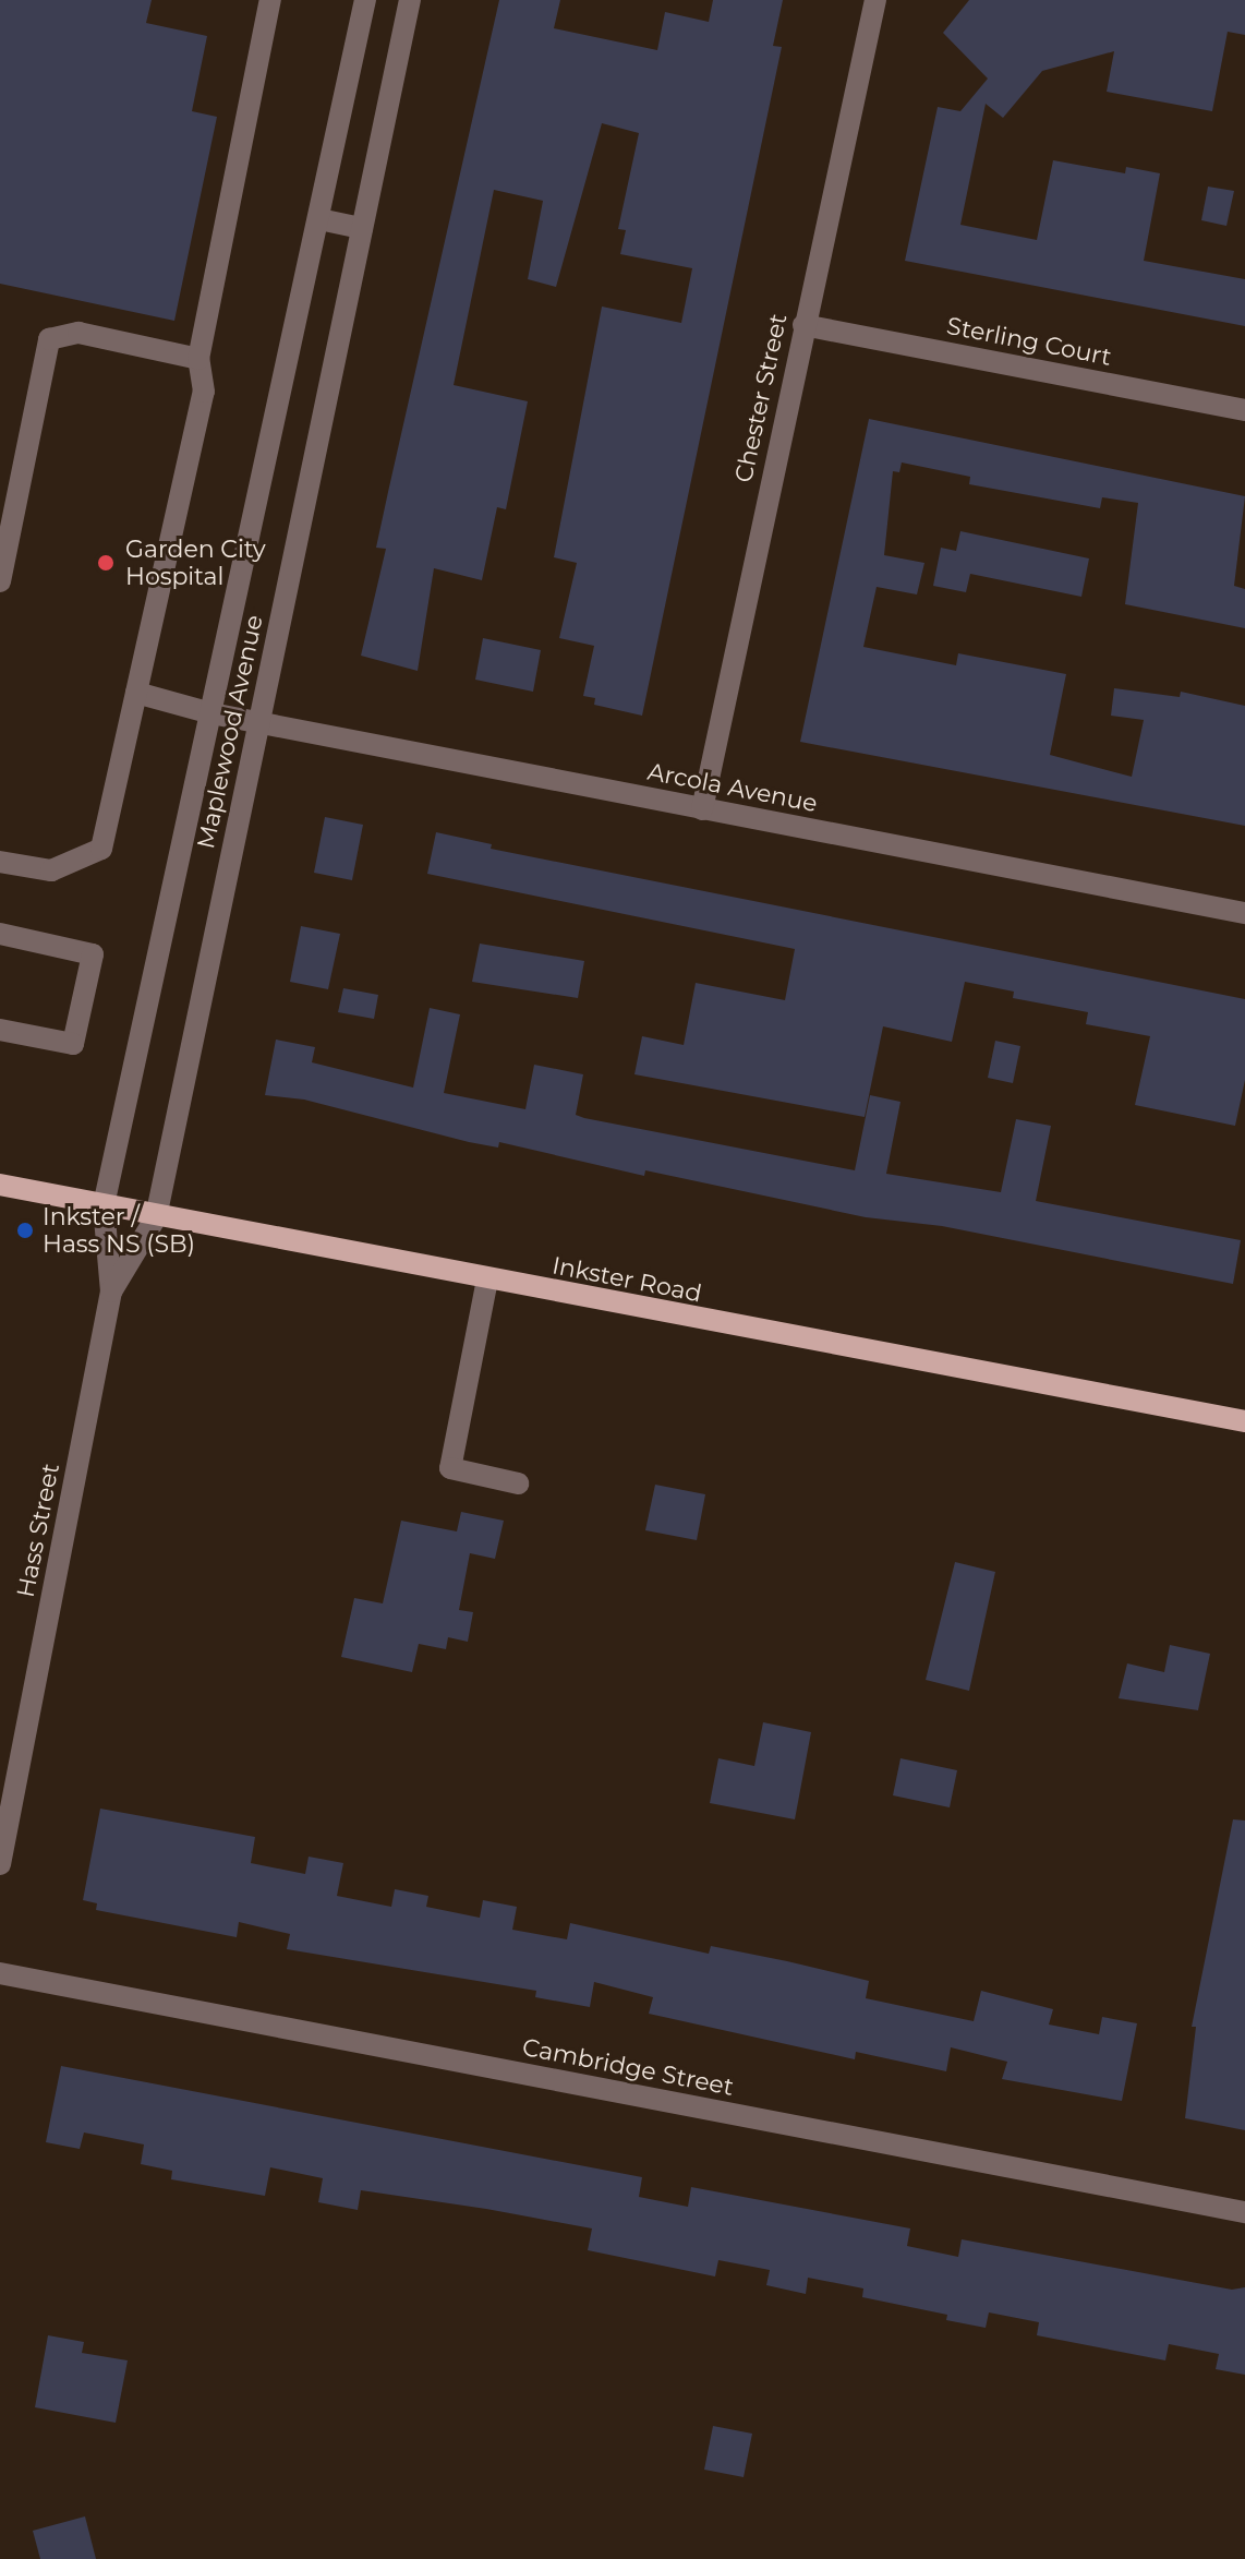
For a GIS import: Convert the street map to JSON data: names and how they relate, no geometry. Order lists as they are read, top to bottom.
{
  "streets": {
    "main road": ["Inkster Road"],
    "street": [
      "Sterling Court",
      "Chester Street",
      "Maplewood Avenue",
      "Arcola Avenue",
      "Hass Street",
      "Cambridge Street"
    ]
  },
  "crossings": [
    ["Sterling Court", "Chester Street"],
    ["Chester Street", "Arcola Avenue"],
    ["Maplewood Avenue", "Arcola Avenue"],
    ["Maplewood Avenue", "Inkster Road"],
    ["Maplewood Avenue", "Hass Street"],
    ["Inkster Road", "Hass Street"]
  ],
  "places": ["Garden City Hospital", "Inkster / Hass NS (SB)"]
}
